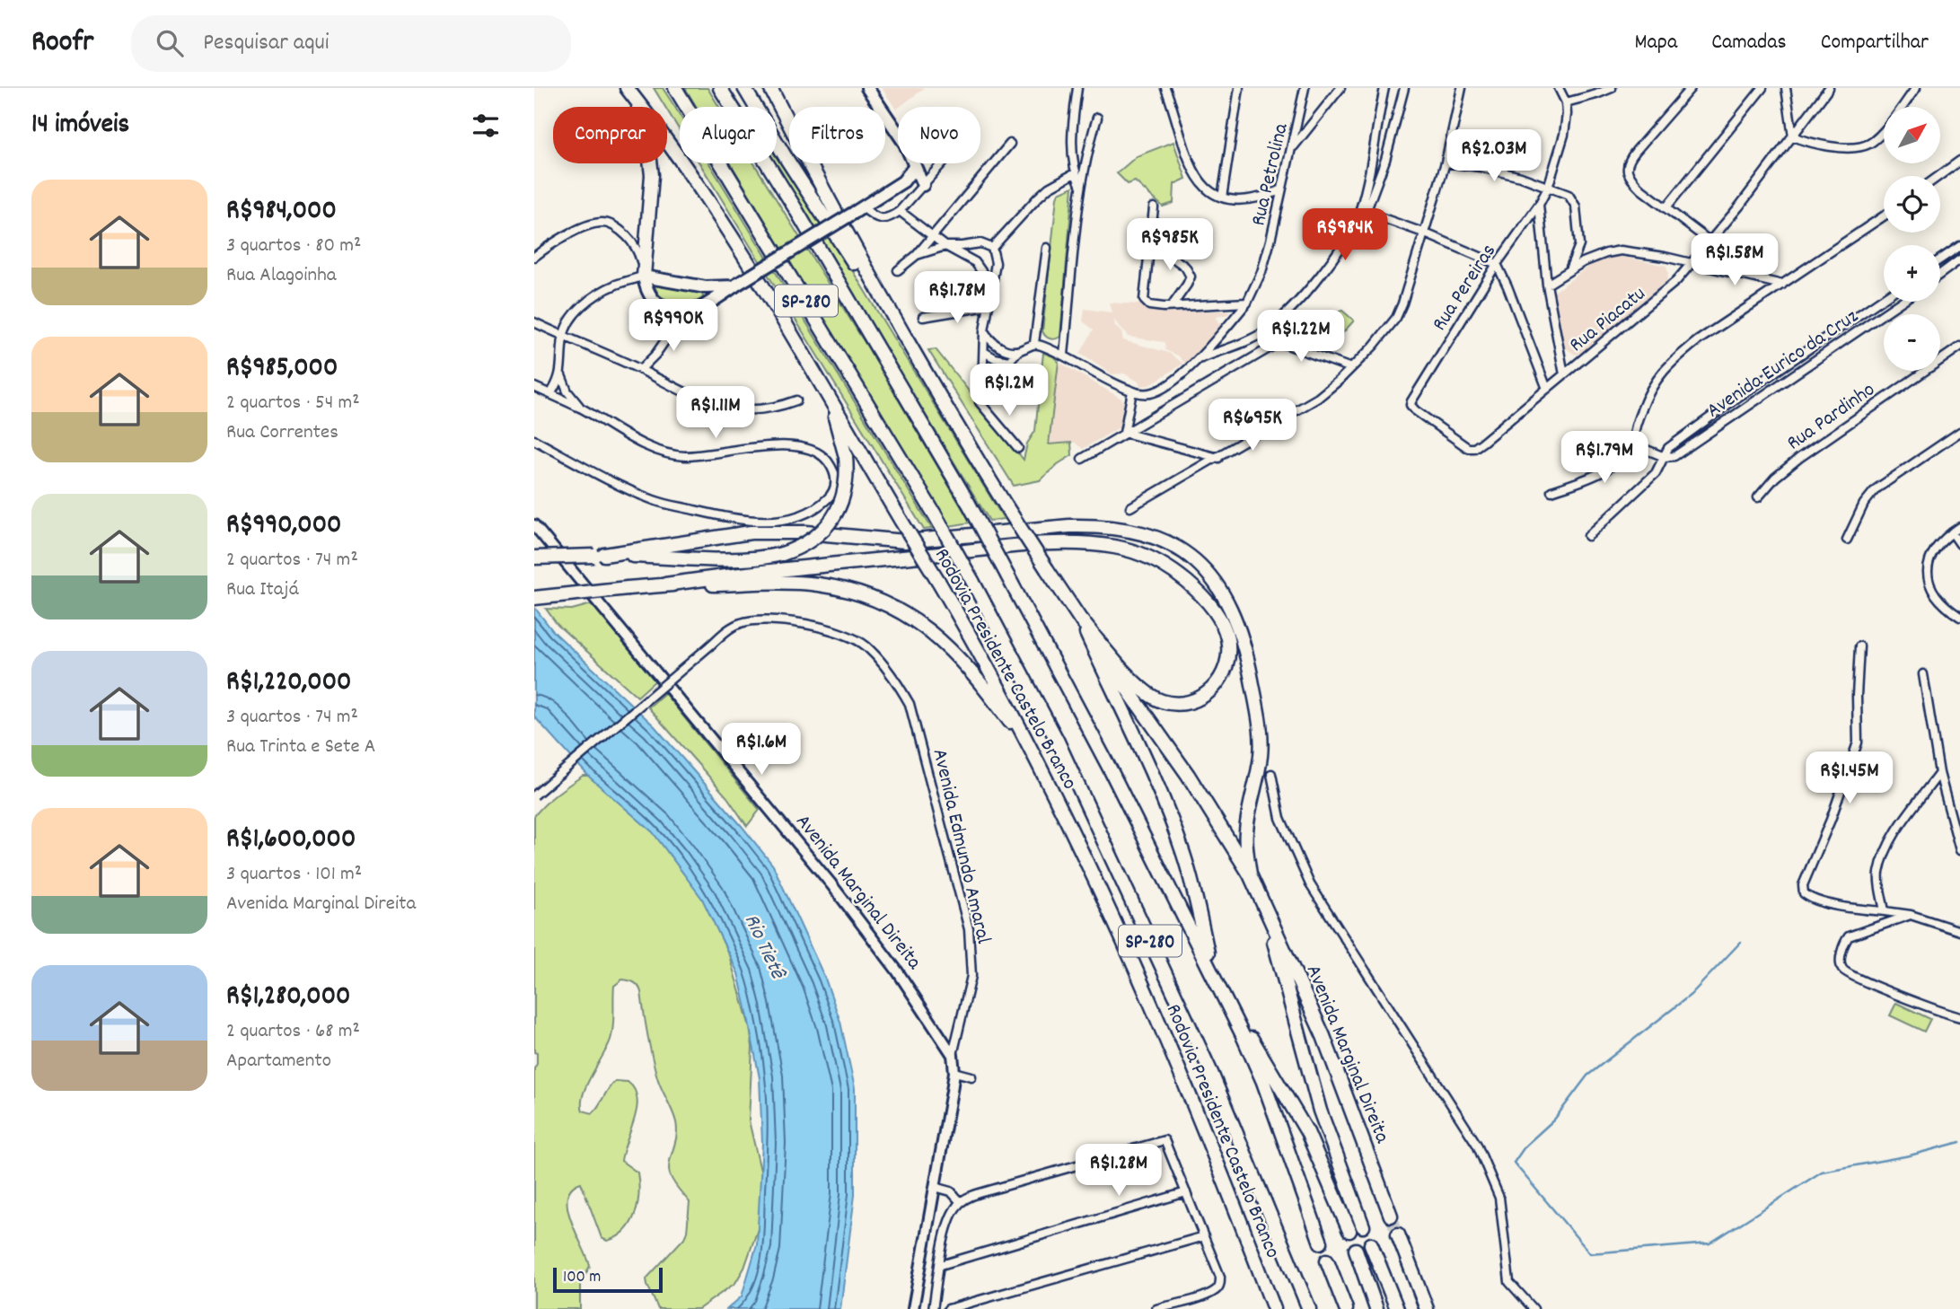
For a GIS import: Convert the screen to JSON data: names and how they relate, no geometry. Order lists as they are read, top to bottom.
{
  "streets": {
    "highway": ["SP-280", "Rodovia Presidente Castelo Branco", "Avenida Marginal Direita"],
    "main road": ["Avenida Edmundo Amaral"],
    "street": [
      "Rua Petrolina",
      "Rua Pereiras",
      "Rua Piacatu",
      "Avenida Eurico da Cruz",
      "Rua Pardinho"
    ]
  },
  "crossings": [
    ["Rua Pereiras", "Rua Piacatu"],
    ["Avenida Edmundo Amaral", "Avenida Marginal Direita"]
  ],
  "water": ["Rio Tietê"],
  "scale_bar": "100 m",
  "north": "top right",
  "page": {
    "header": "Roofr",
    "search": "Pesquisar aqui",
    "nav": ["Mapa", "Camadas", "Compartilhar"],
    "heading": "14 imóveis",
    "map_buttons": ["+", "−"],
    "chip": [
      "Comprar",
      "Alugar",
      "Filtros",
      "Novo"
    ],
    "price": [
      "R$2.03M",
      "R$984K",
      "R$985K",
      "R$1.58M",
      "R$1.78M",
      "R$990K",
      "R$1.22M",
      "R$1.2M",
      "R$1.11M",
      "R$695K",
      "R$1.79M",
      "R$1.6M",
      "R$1.45M",
      "R$1.28M"
    ],
    "list": [
      {
        "name": "R$984,000",
        "note": "3 quartos · 80 m² · Rua Alagoinha"
      },
      {
        "name": "R$985,000",
        "note": "2 quartos · 54 m² · Rua Correntes"
      },
      {
        "name": "R$990,000",
        "note": "2 quartos · 74 m² · Rua Itajá"
      },
      {
        "name": "R$1,220,000",
        "note": "3 quartos · 74 m² · Rua Trinta e Sete A"
      },
      {
        "name": "R$1,600,000",
        "note": "3 quartos · 101 m² · Avenida Marginal Direita"
      },
      {
        "name": "R$1,280,000",
        "note": "2 quartos · 68 m² · Apartamento"
      }
    ],
    "scale": "100 m"
  }
}
